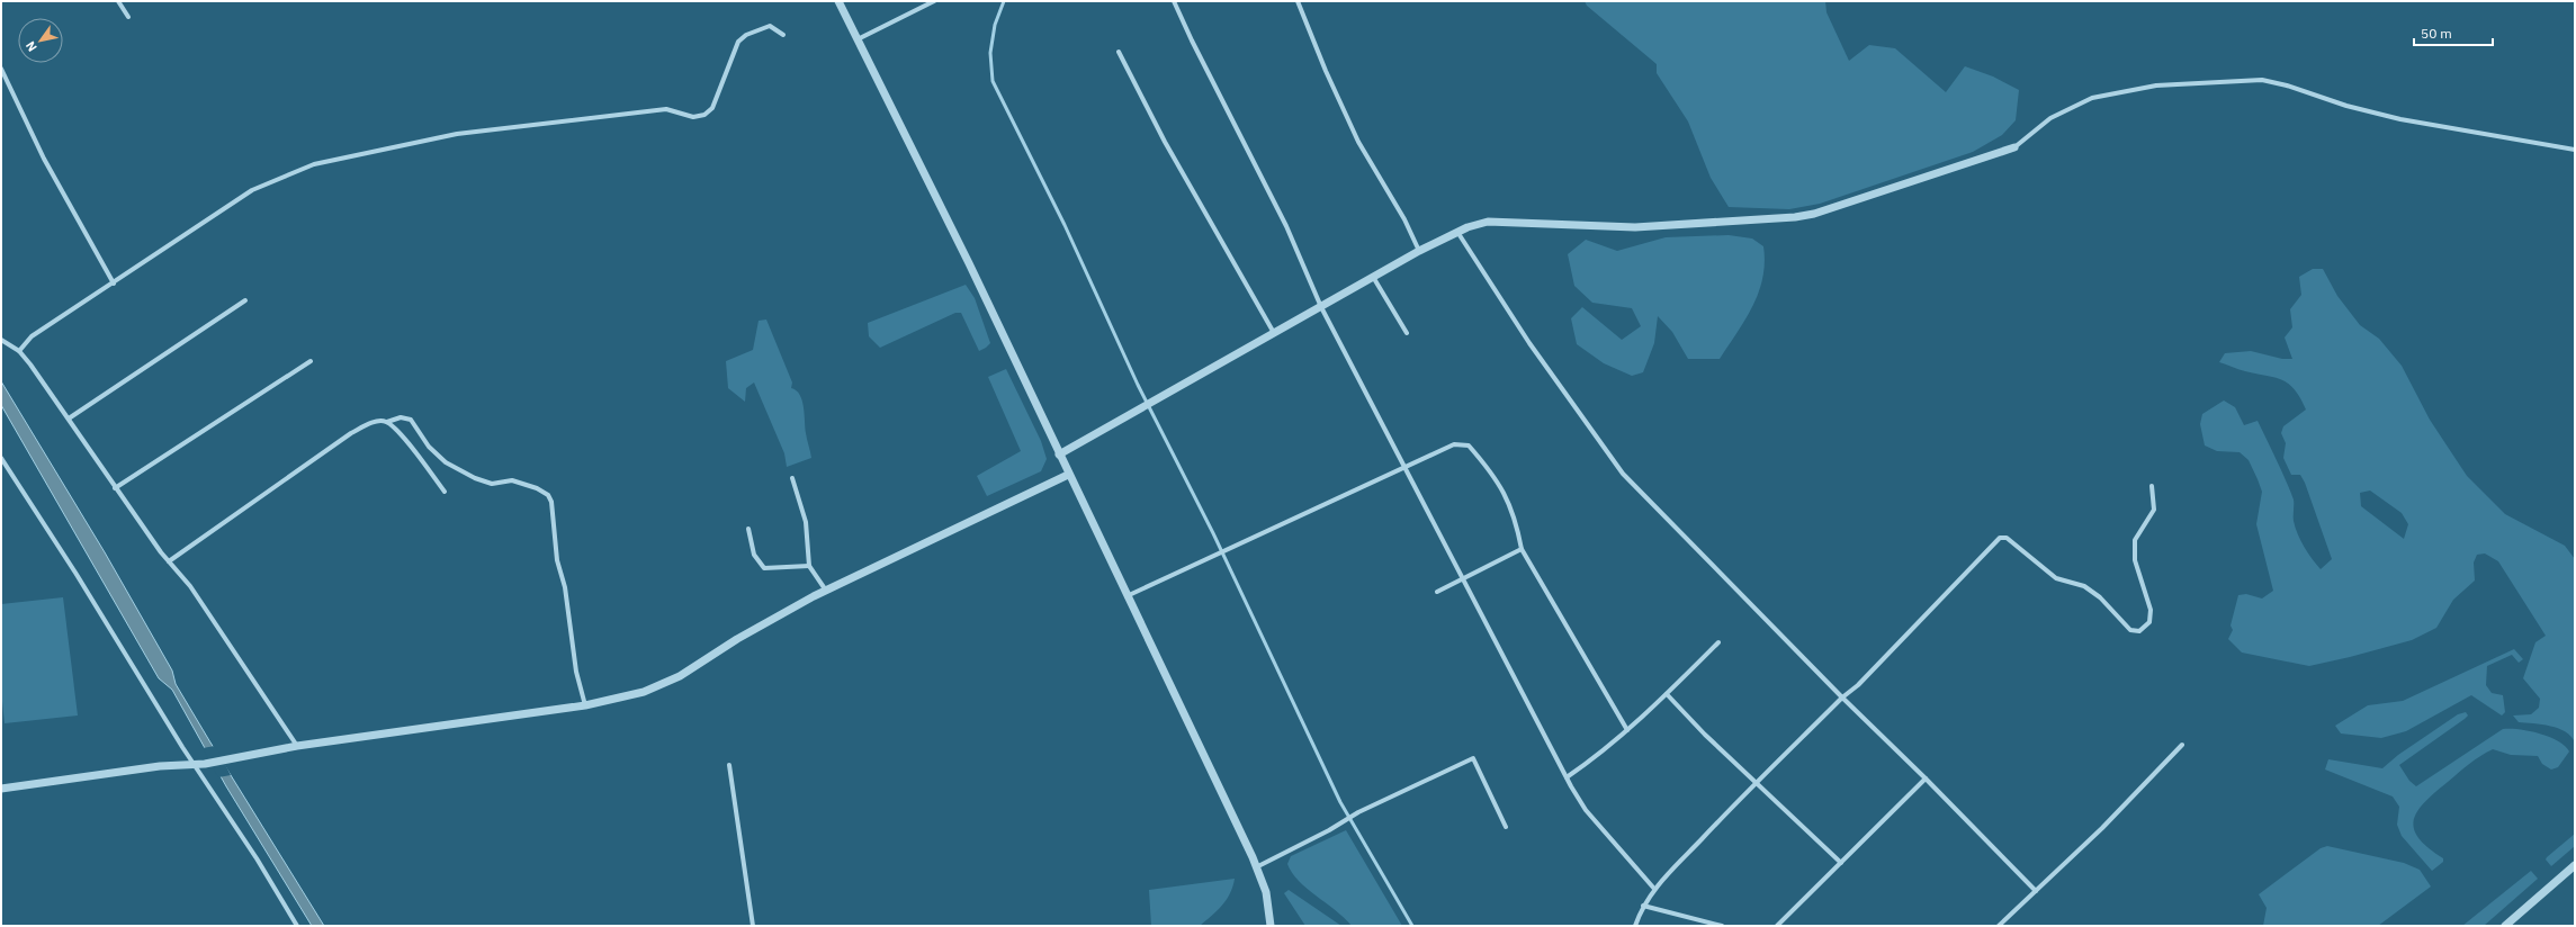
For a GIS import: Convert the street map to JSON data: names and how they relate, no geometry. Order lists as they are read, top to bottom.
{
  "scale_bar": "50 m",
  "north": "bottom left"
}
